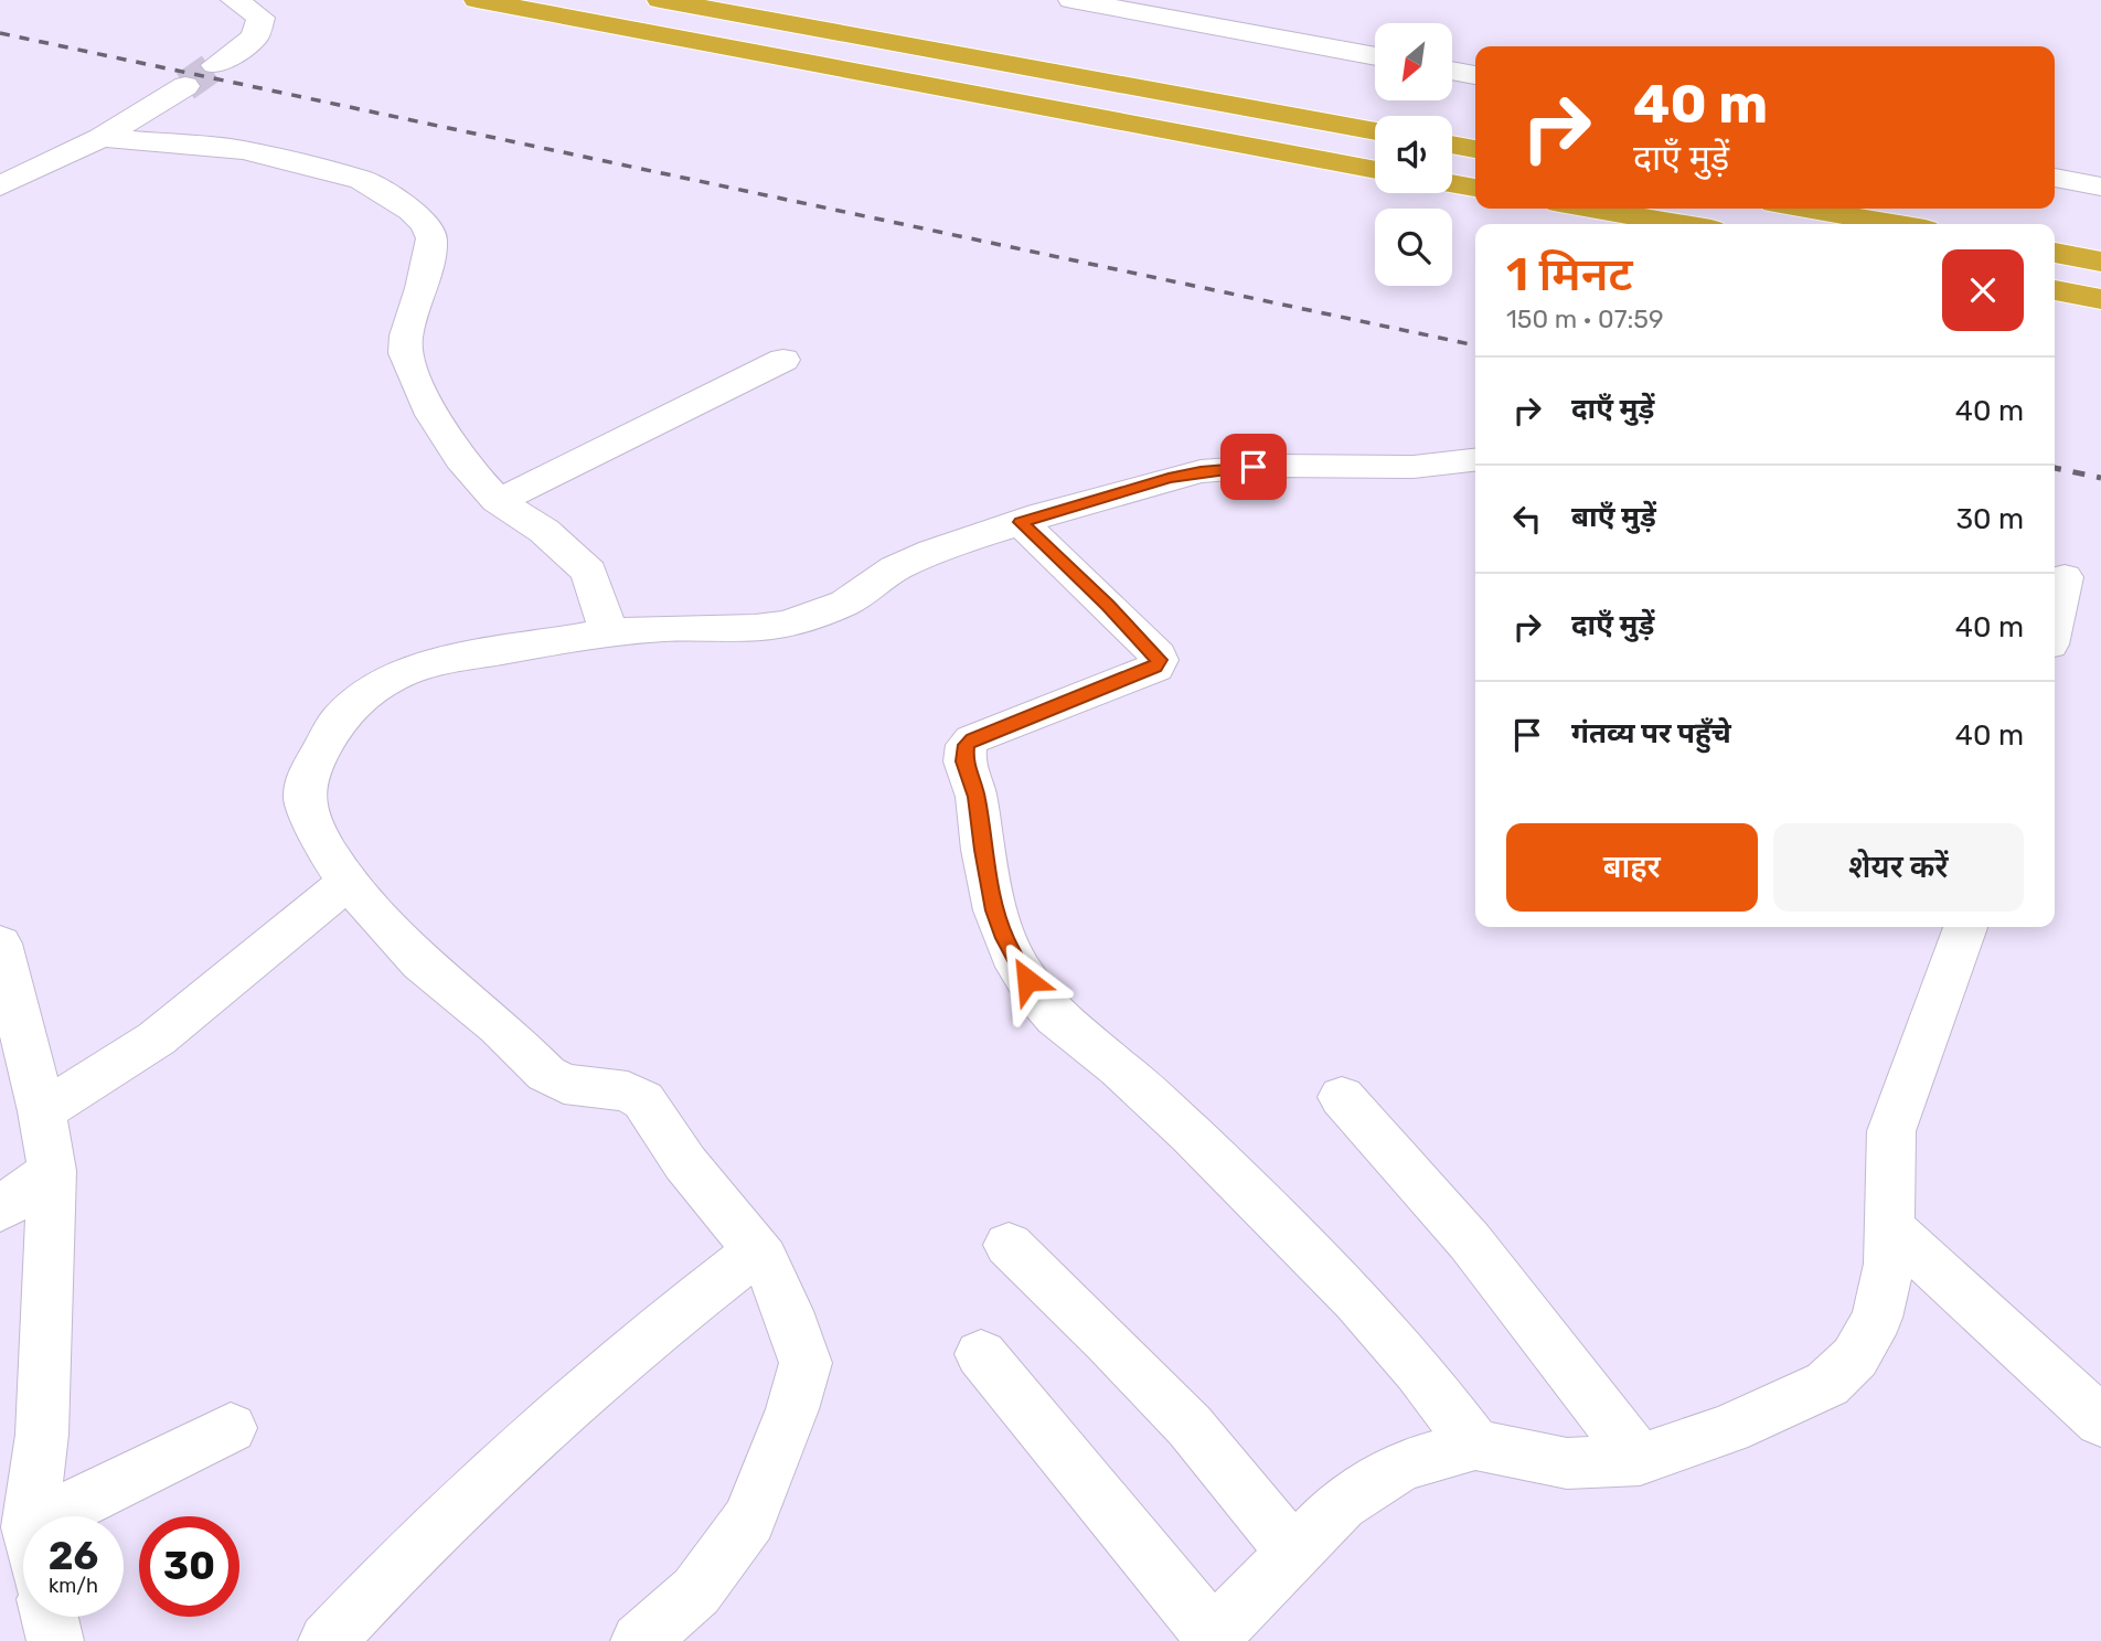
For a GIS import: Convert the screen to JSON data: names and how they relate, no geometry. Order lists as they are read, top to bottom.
{
  "north": "bottom left",
  "page": {
    "turn": ["40 m", "दाएँ मुड़ें"],
    "heading": ["1 मिनट", "150 m · 07:59"],
    "list": [
      {
        "name": "दाएँ मुड़ें",
        "value": "40 m"
      },
      {
        "name": "बाएँ मुड़ें",
        "value": "30 m"
      },
      {
        "name": "दाएँ मुड़ें",
        "value": "40 m"
      },
      {
        "name": "गंतव्य पर पहुँचे",
        "value": "40 m"
      }
    ],
    "buttons": ["बाहर", "शेयर करें"],
    "speed": "26 km/h",
    "limit": "30"
  }
}
